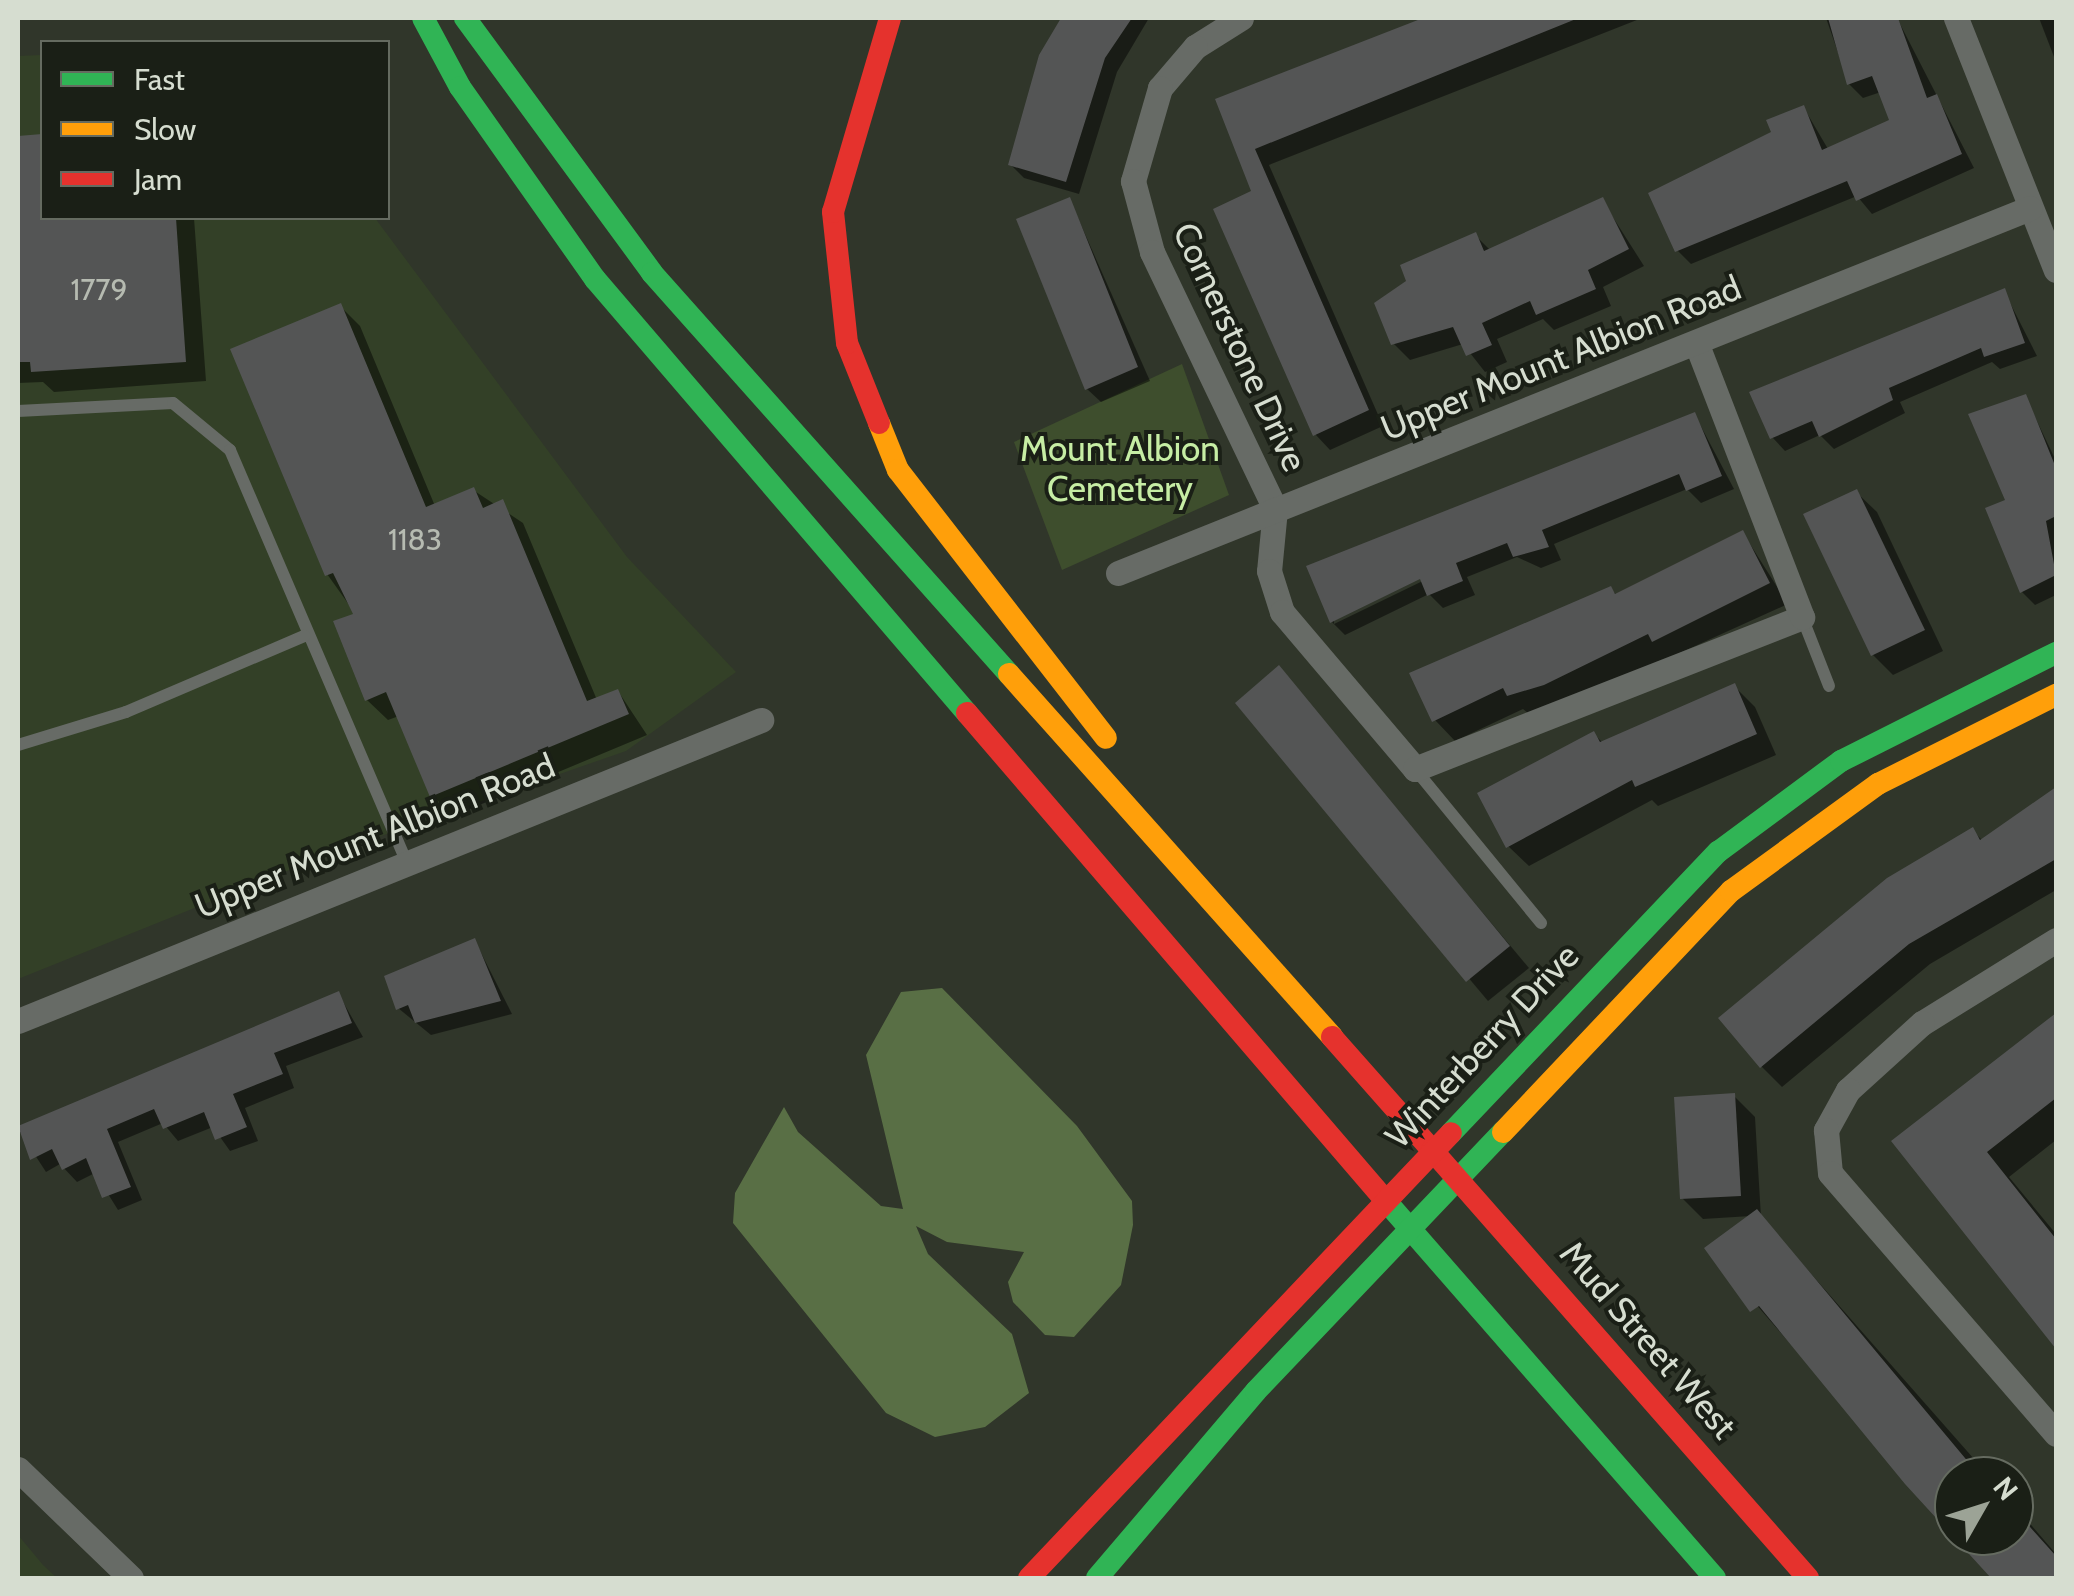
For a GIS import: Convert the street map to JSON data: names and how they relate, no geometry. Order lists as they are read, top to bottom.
{
  "streets": {
    "main road": ["Winterberry Drive", "Mud Street West"],
    "street": ["Cornerstone Drive", "Upper Mount Albion Road"]
  },
  "crossings": [
    ["Cornerstone Drive", "Upper Mount Albion Road"],
    ["Winterberry Drive", "Mud Street West"]
  ],
  "parks": ["Mount Albion Cemetery"],
  "house_numbers": ["1779", "1183"],
  "legend": ["Fast", "Slow", "Jam"],
  "north": "top right"
}
